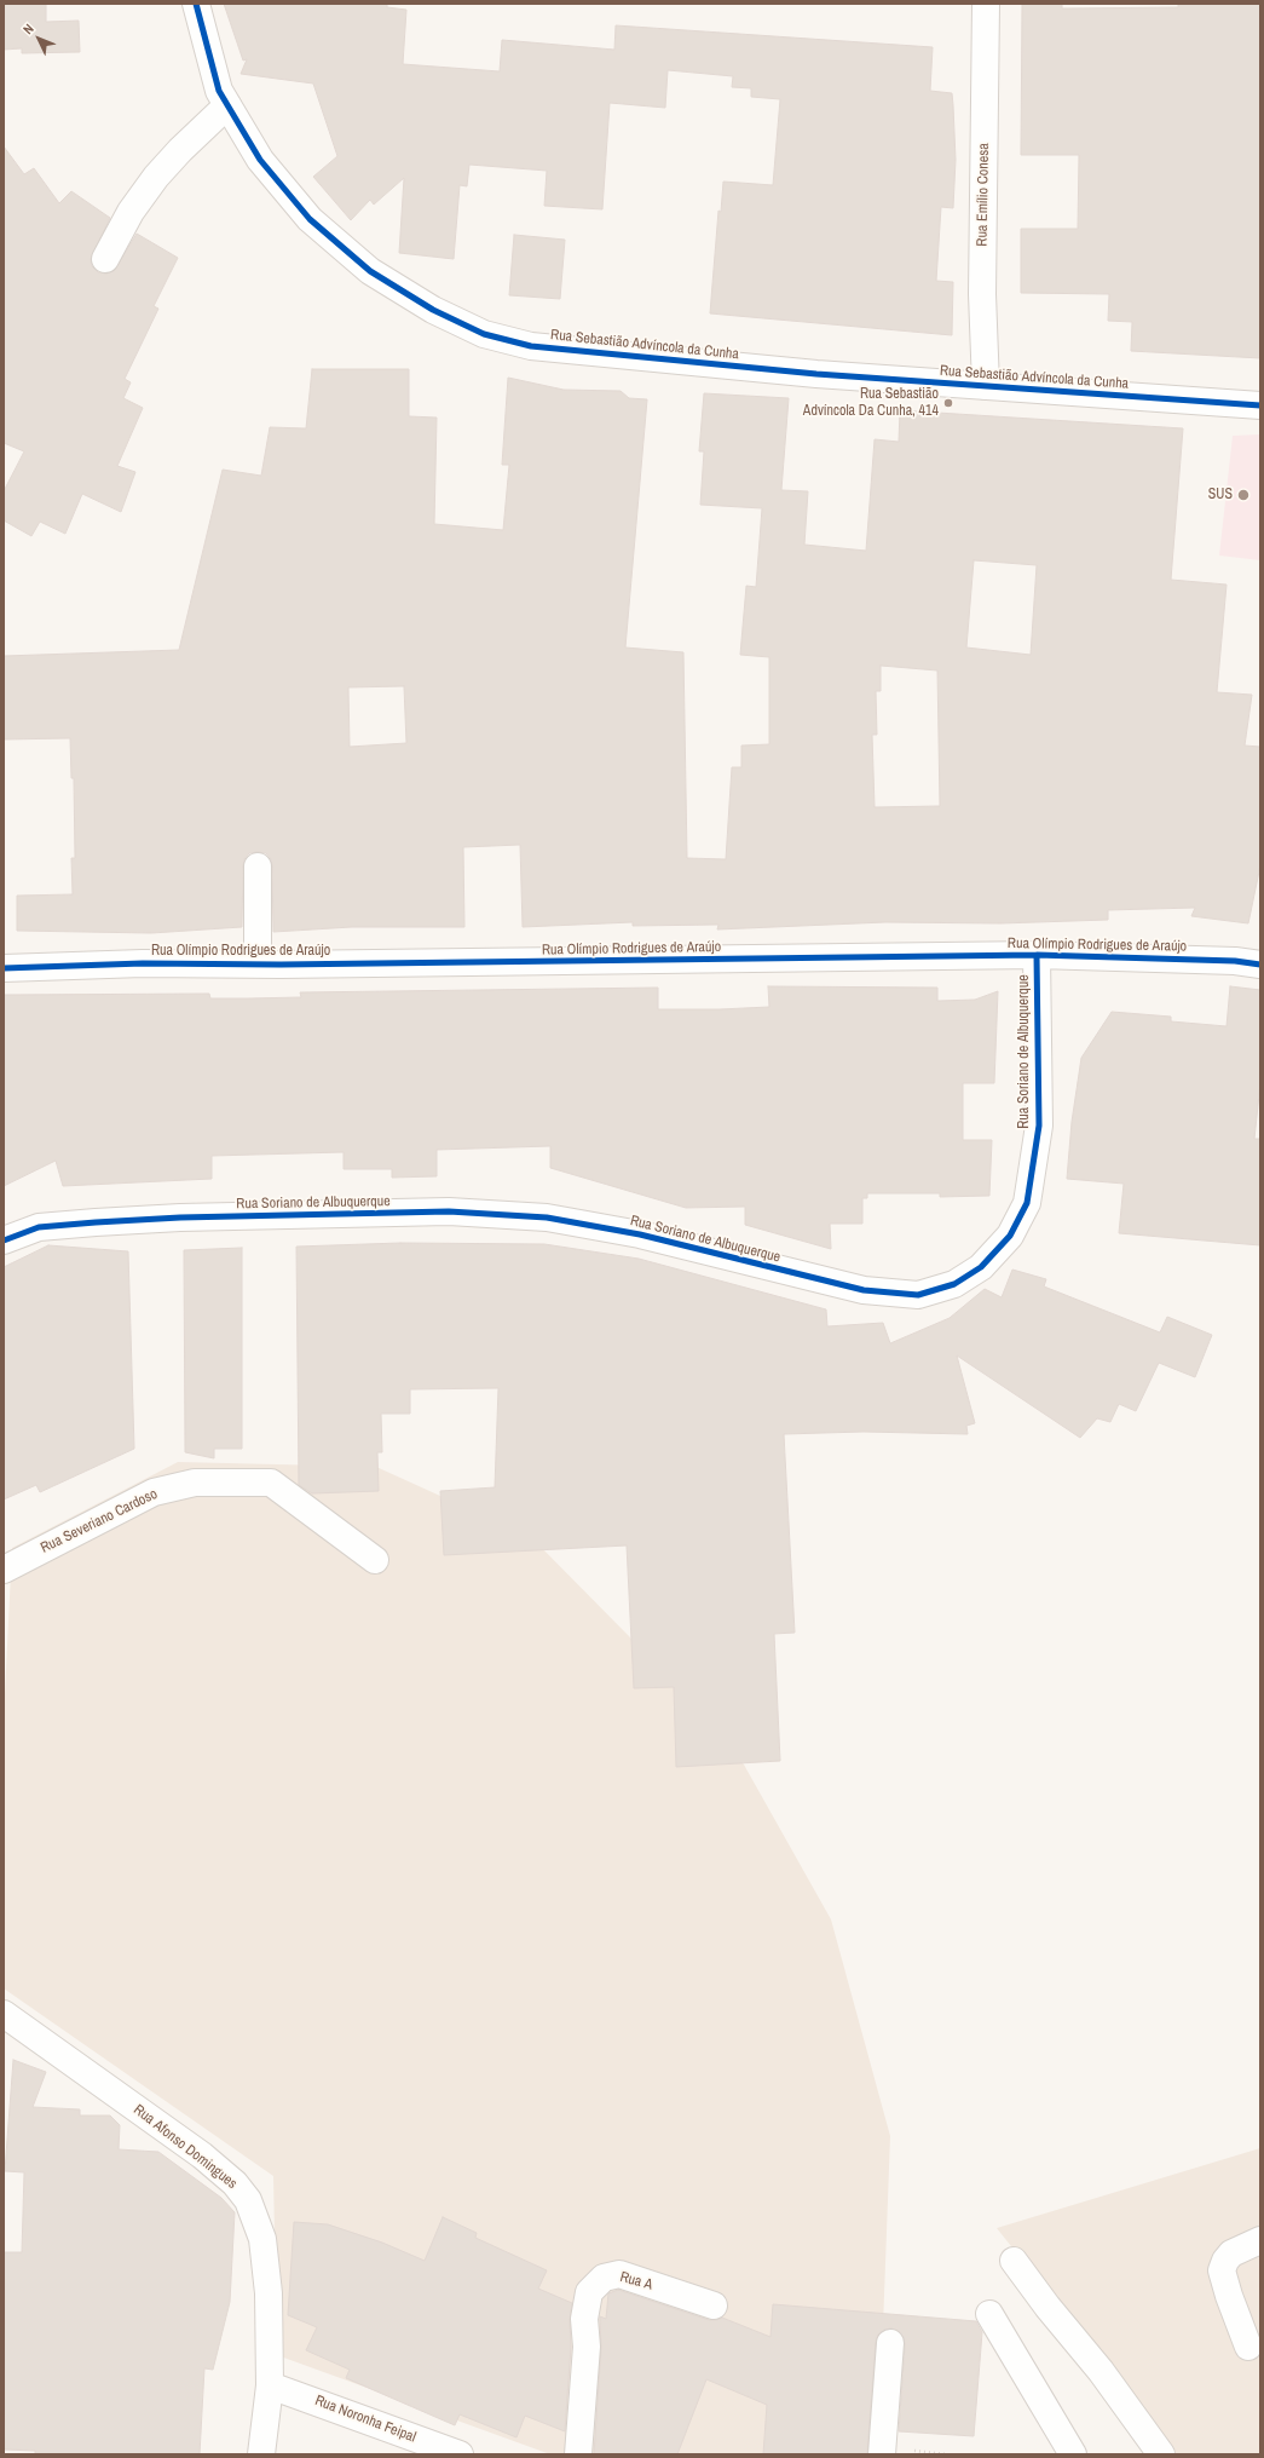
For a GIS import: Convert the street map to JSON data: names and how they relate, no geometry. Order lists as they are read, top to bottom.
{
  "streets": {
    "street": [
      "Rua Emílio Conesa",
      "Rua Sebastião Advíncola da Cunha",
      "Rua Olímpio Rodrigues de Araújo",
      "Rua Soriano de Albuquerque",
      "Rua Severiano Cardoso",
      "Rua Afonso Domingues",
      "Rua A",
      "Rua Noronha Feipal"
    ]
  },
  "crossings": [
    ["Rua Emílio Conesa", "Rua Sebastião Advíncola da Cunha"],
    ["Rua Olímpio Rodrigues de Araújo", "Rua Soriano de Albuquerque"],
    ["Rua Afonso Domingues", "Rua Noronha Feipal"]
  ],
  "places": ["Rua Sebastião Advíncola Da Cunha, 414", "SUS"],
  "north": "top left"
}
